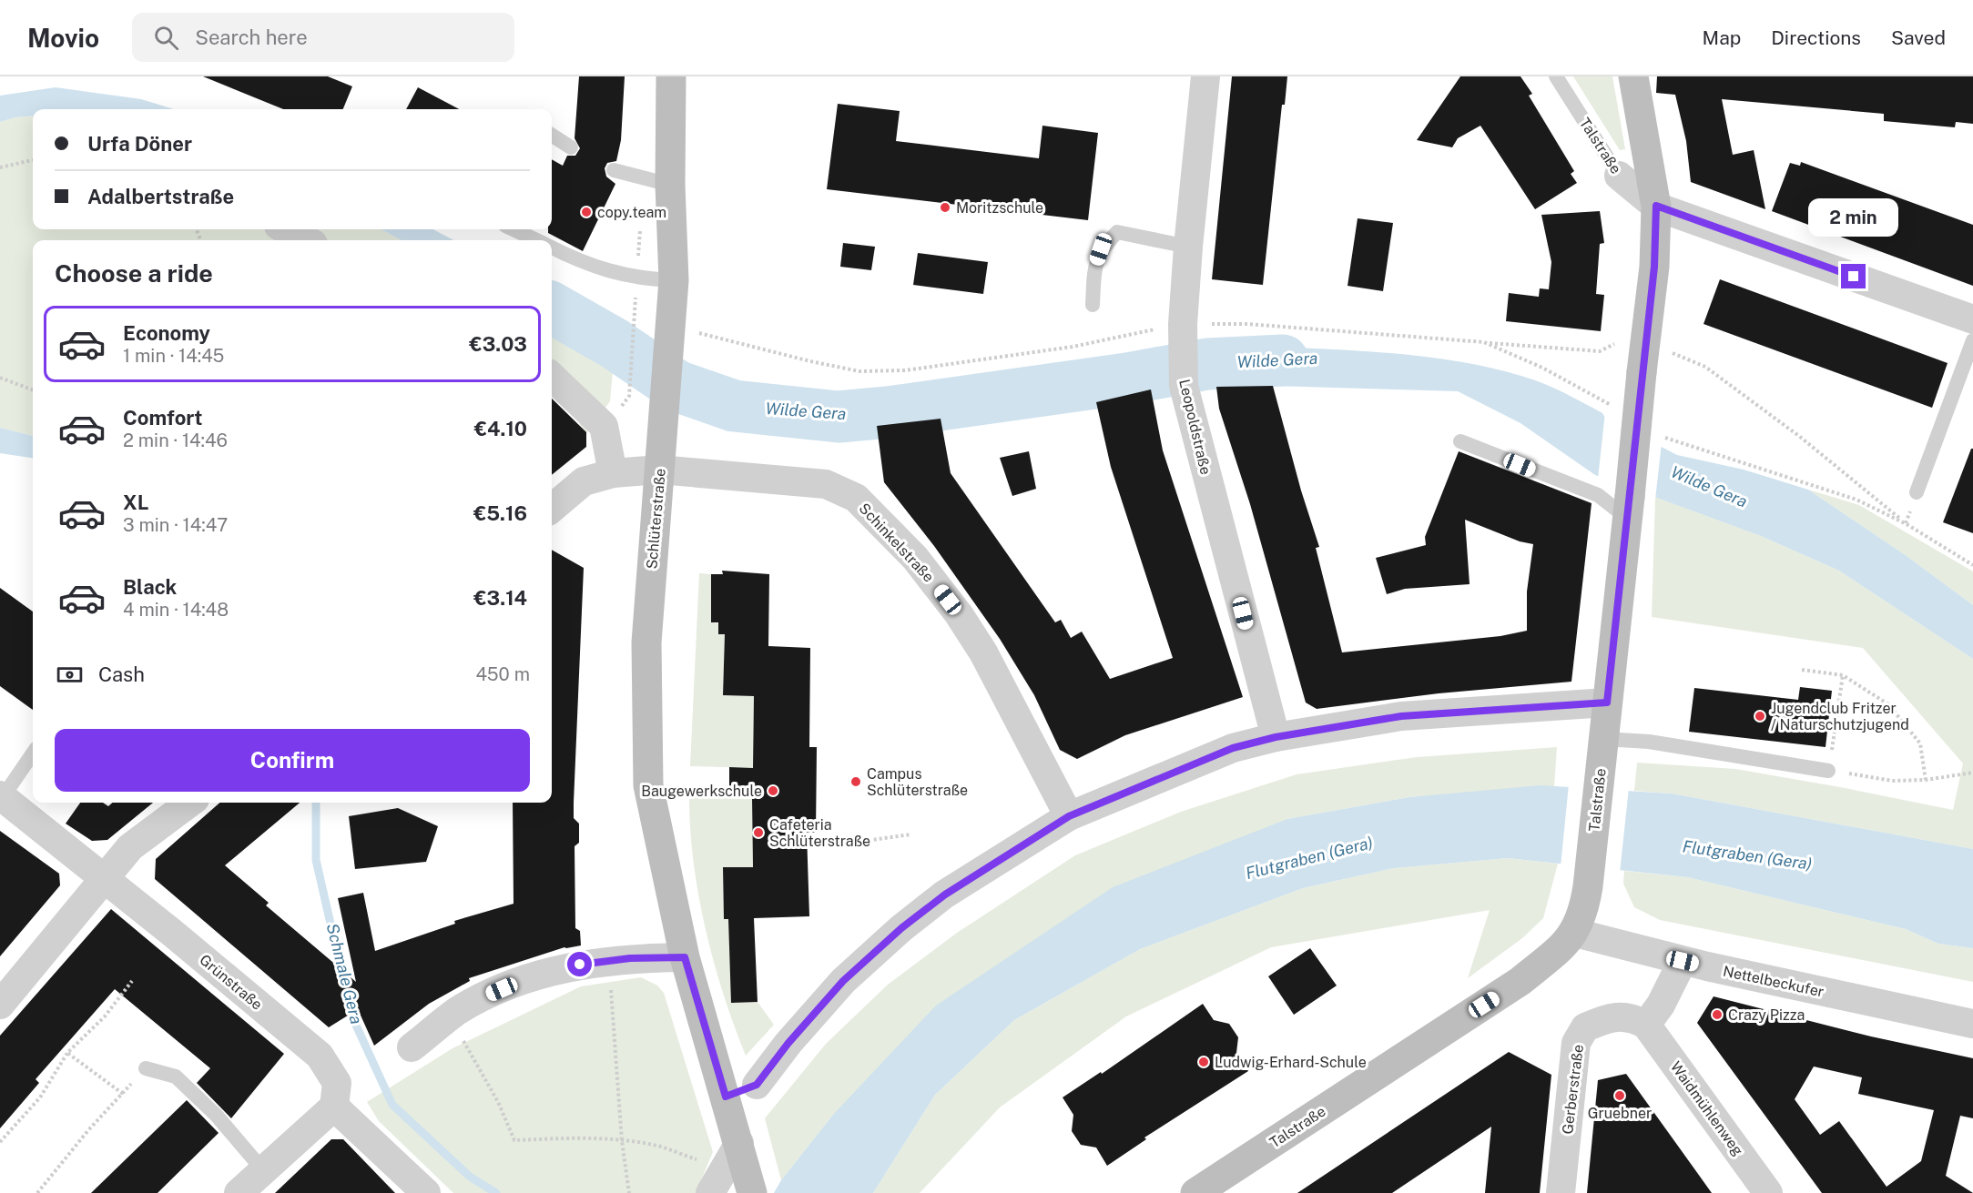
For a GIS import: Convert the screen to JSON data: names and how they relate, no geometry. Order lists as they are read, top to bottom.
{
  "streets": {
    "main road": ["Talstraße", "Schlüterstraße"],
    "street": [
      "Leopoldstraße",
      "Schinkelstraße",
      "Nettelbeckufer",
      "Grünstraße",
      "Gerberstraße",
      "Waidmühlenweg"
    ]
  },
  "crossings": [
    ["Talstraße", "Nettelbeckufer"],
    ["Schlüterstraße", "Schinkelstraße"],
    ["Gerberstraße", "Waidmühlenweg"]
  ],
  "water": ["Wilde Gera", "Flutgraben (Gera)", "Schmale Gera"],
  "places": [
    "Moritzschule",
    "copy.team",
    "Jugendclub Fritzer / Naturschutzjugend",
    "Campus Schlüterstraße",
    "Baugewerkschule",
    "Cafeteria Schlüterstraße",
    "Crazy Pizza",
    "Ludwig-Erhard-Schule",
    "Gruebner"
  ],
  "page": {
    "header": "Movio",
    "search": "Search here",
    "nav": ["Map", "Directions", "Saved"],
    "banner": ["Urfa Döner", "Adalbertstraße"],
    "bubble": "2 min",
    "heading": "Choose a ride",
    "list": [
      {
        "name": "Economy",
        "note": "1 min · 14:45",
        "value": "€3.03"
      },
      {
        "name": "Comfort",
        "note": "2 min · 14:46",
        "value": "€4.10"
      },
      {
        "name": "XL",
        "note": "3 min · 14:47",
        "value": "€5.16"
      },
      {
        "name": "Black",
        "note": "4 min · 14:48",
        "value": "€3.14"
      }
    ],
    "pay": ["Cash", "450 m"],
    "buttons": "Confirm"
  }
}
